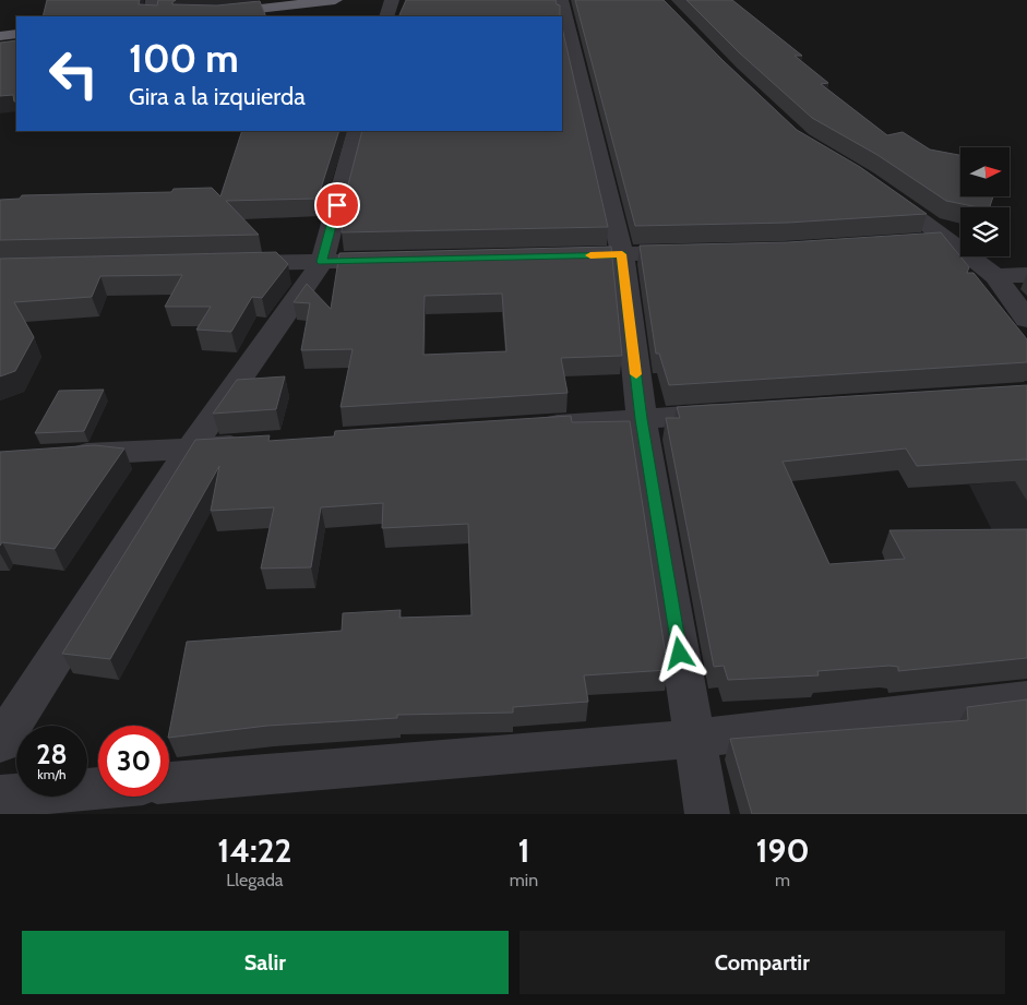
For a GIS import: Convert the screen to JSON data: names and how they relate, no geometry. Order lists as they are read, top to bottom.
{
  "north": "right",
  "page": {
    "turn": ["100 m", "Gira a la izquierda"],
    "speed": "28 km/h",
    "limit": "30",
    "eta": [
      "14:22",
      "Llegada",
      "1",
      "min",
      "190",
      "m"
    ],
    "buttons": ["Salir", "Compartir"]
  }
}
